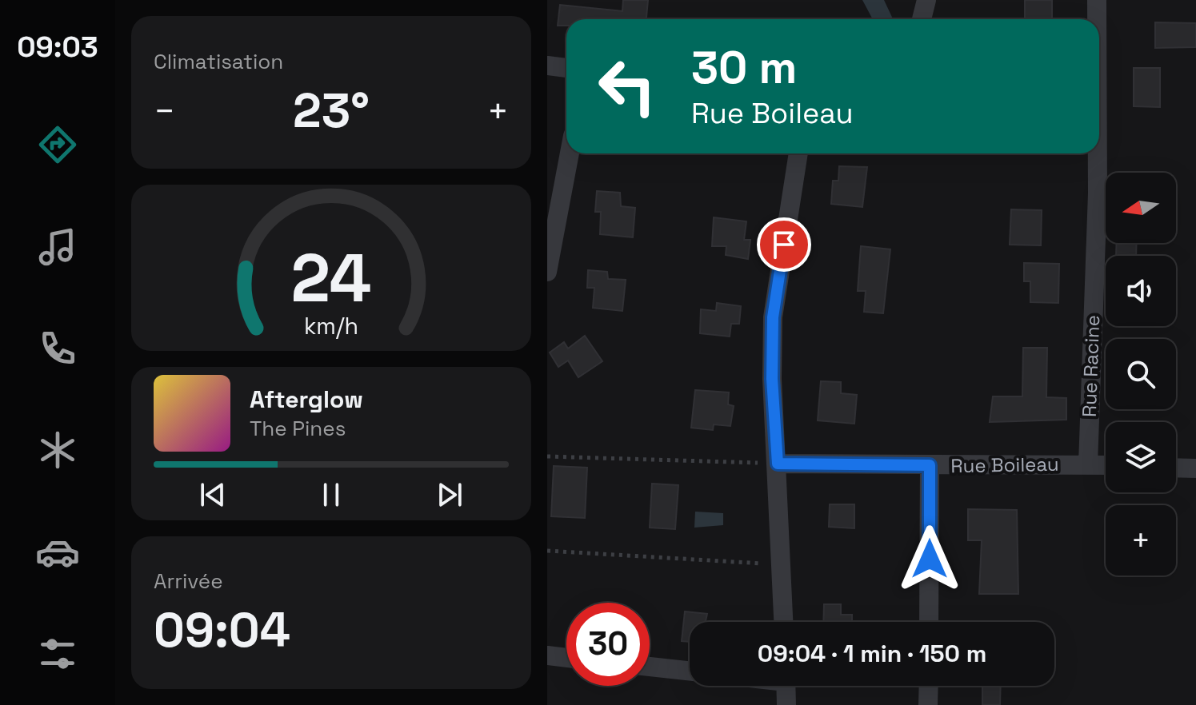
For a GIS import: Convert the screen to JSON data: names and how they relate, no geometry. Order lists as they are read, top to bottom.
{
  "streets": {
    "street": ["Rue Racine", "Rue Boileau"]
  },
  "crossings": [
    ["Rue Racine", "Rue Boileau"]
  ],
  "north": "left",
  "page": {
    "tabs": "09:03",
    "tile": [
      "Climatisation",
      ["Arrivée", "09:04"]
    ],
    "turn": ["30 m", "Rue Boileau"],
    "heat": ["−", "23°", "+"],
    "map_buttons": "+",
    "song": ["Afterglow", "The Pines"],
    "limit": "30",
    "trip": "09:04 · 1 min · 150 m",
    "gauge": ["24", "km/h"]
  }
}
